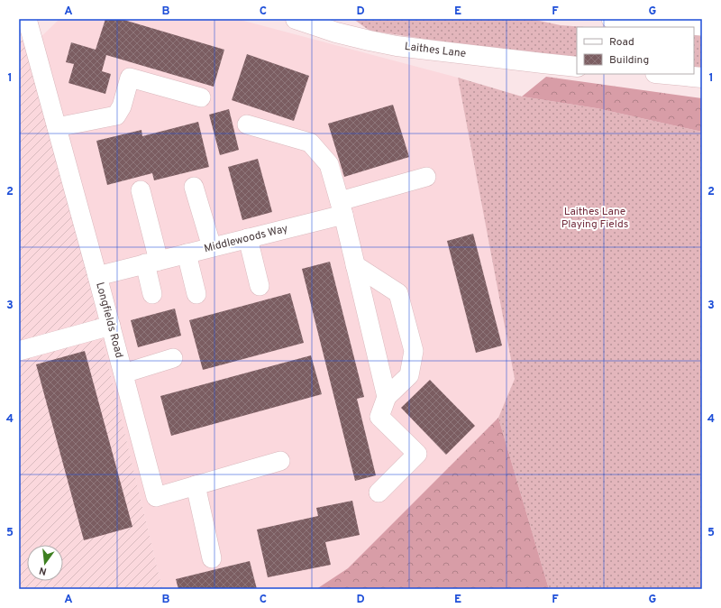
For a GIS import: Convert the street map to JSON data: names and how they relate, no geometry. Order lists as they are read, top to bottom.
{
  "streets": {
    "main road": ["Laithes Lane"],
    "street": ["Middlewoods Way", "Longfields Road"]
  },
  "crossings": [
    ["Middlewoods Way", "Longfields Road"]
  ],
  "parks": ["Laithes Lane Playing Fields"],
  "legend": ["Road", "Building"],
  "north": "bottom",
  "grid": {
    "columns": [
      "A",
      "B",
      "C",
      "D",
      "E",
      "F",
      "G"
    ],
    "rows": [
      "1",
      "2",
      "3",
      "4",
      "5"
    ]
  }
}
